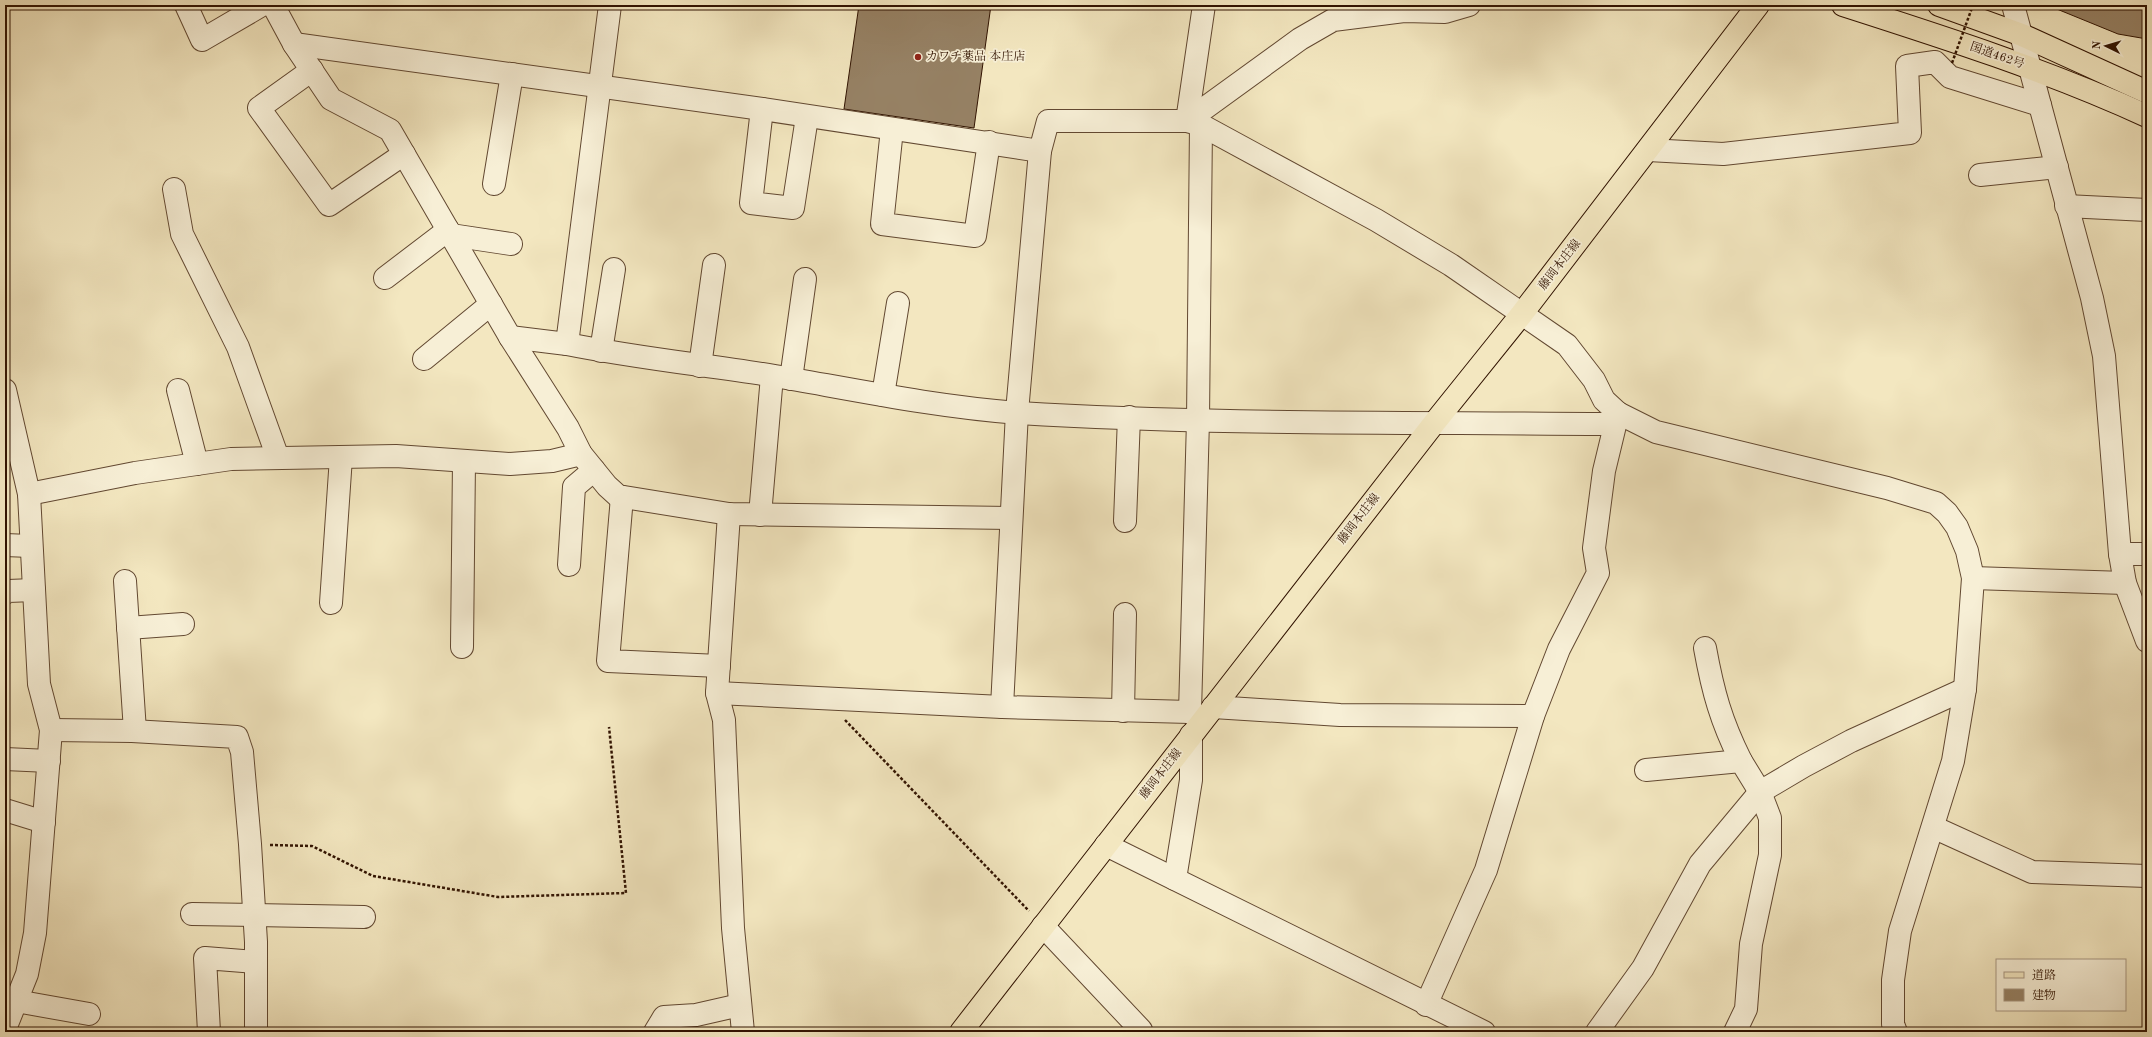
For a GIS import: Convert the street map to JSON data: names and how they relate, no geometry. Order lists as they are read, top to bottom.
{
  "streets": {
    "main road": ["国道462号", "藤岡本庄線"]
  },
  "places": ["カワチ薬品 本庄店"],
  "legend": ["道路", "建物"],
  "north": "left"
}
